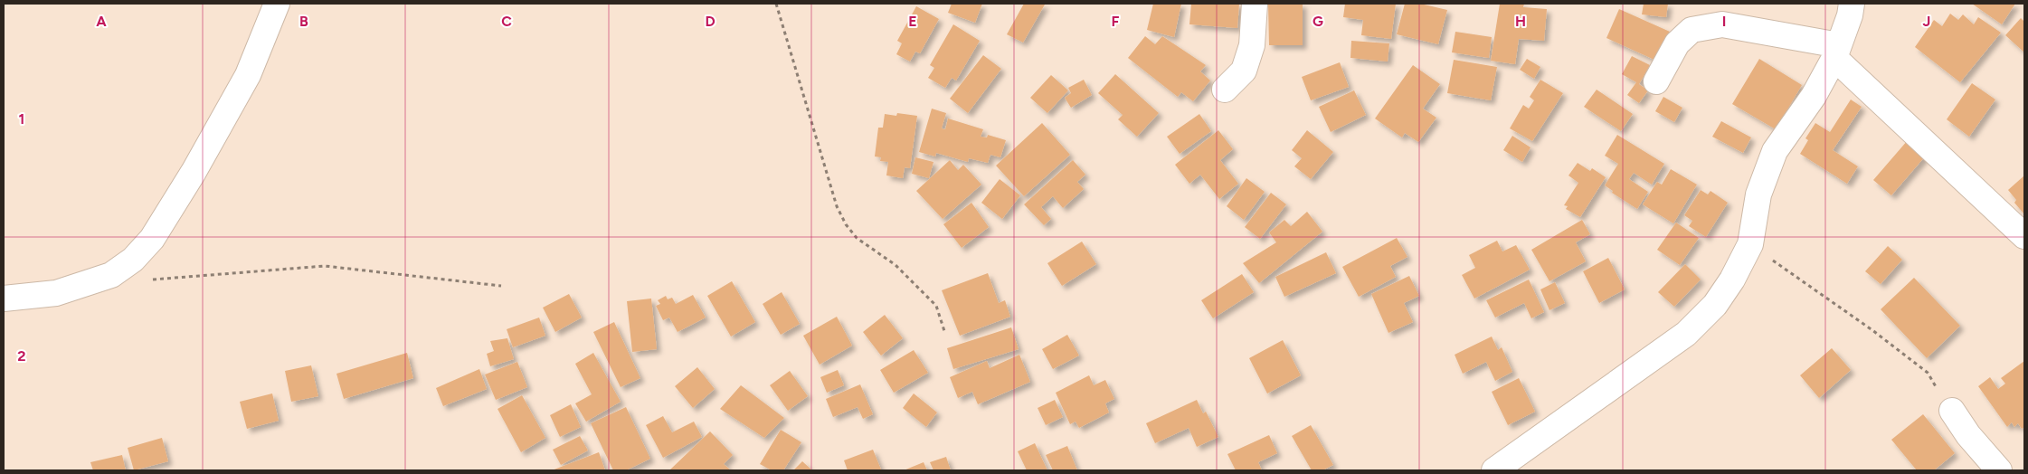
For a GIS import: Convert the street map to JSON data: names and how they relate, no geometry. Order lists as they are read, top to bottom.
{
  "grid": {
    "columns": [
      "A",
      "B",
      "C",
      "D",
      "E",
      "F",
      "G",
      "H",
      "I",
      "J"
    ],
    "rows": ["1", "2"]
  }
}
